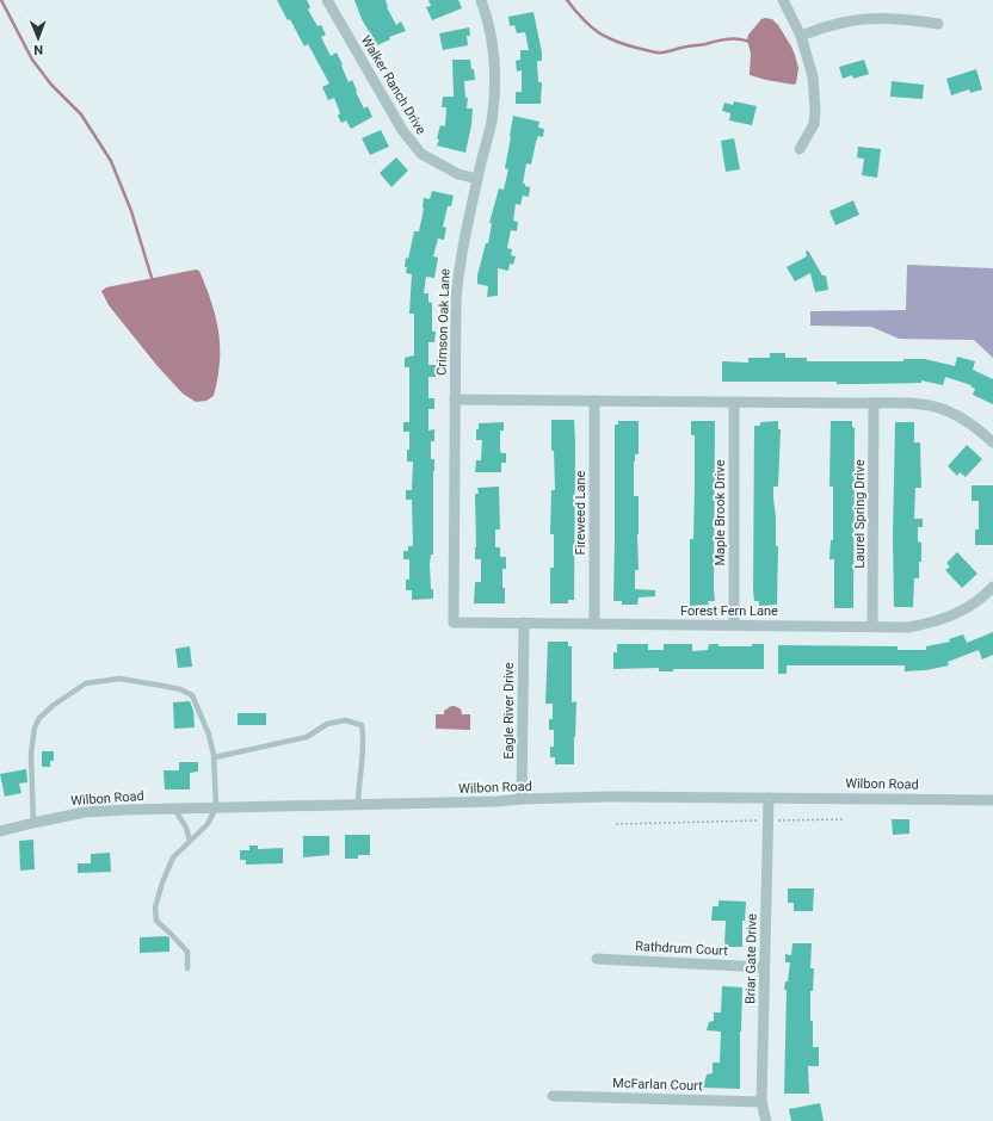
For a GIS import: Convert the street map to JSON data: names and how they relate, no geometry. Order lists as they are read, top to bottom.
{
  "streets": {
    "street": [
      "Walker Ranch Drive",
      "Crimson Oak Lane",
      "Fireweed Lane",
      "Maple Brook Drive",
      "Laurel Spring Drive",
      "Forest Fern Lane",
      "Eagle River Drive",
      "Wilbon Road",
      "Rathdrum Court",
      "Briar Gate Drive",
      "McFarlan Court"
    ]
  },
  "crossings": [
    ["Walker Ranch Drive", "Crimson Oak Lane"],
    ["Crimson Oak Lane", "Forest Fern Lane"],
    ["Fireweed Lane", "Forest Fern Lane"],
    ["Maple Brook Drive", "Forest Fern Lane"],
    ["Laurel Spring Drive", "Forest Fern Lane"],
    ["Forest Fern Lane", "Eagle River Drive"],
    ["Eagle River Drive", "Wilbon Road"],
    ["Wilbon Road", "Briar Gate Drive"],
    ["Rathdrum Court", "Briar Gate Drive"],
    ["Briar Gate Drive", "McFarlan Court"]
  ],
  "north": "bottom"
}
